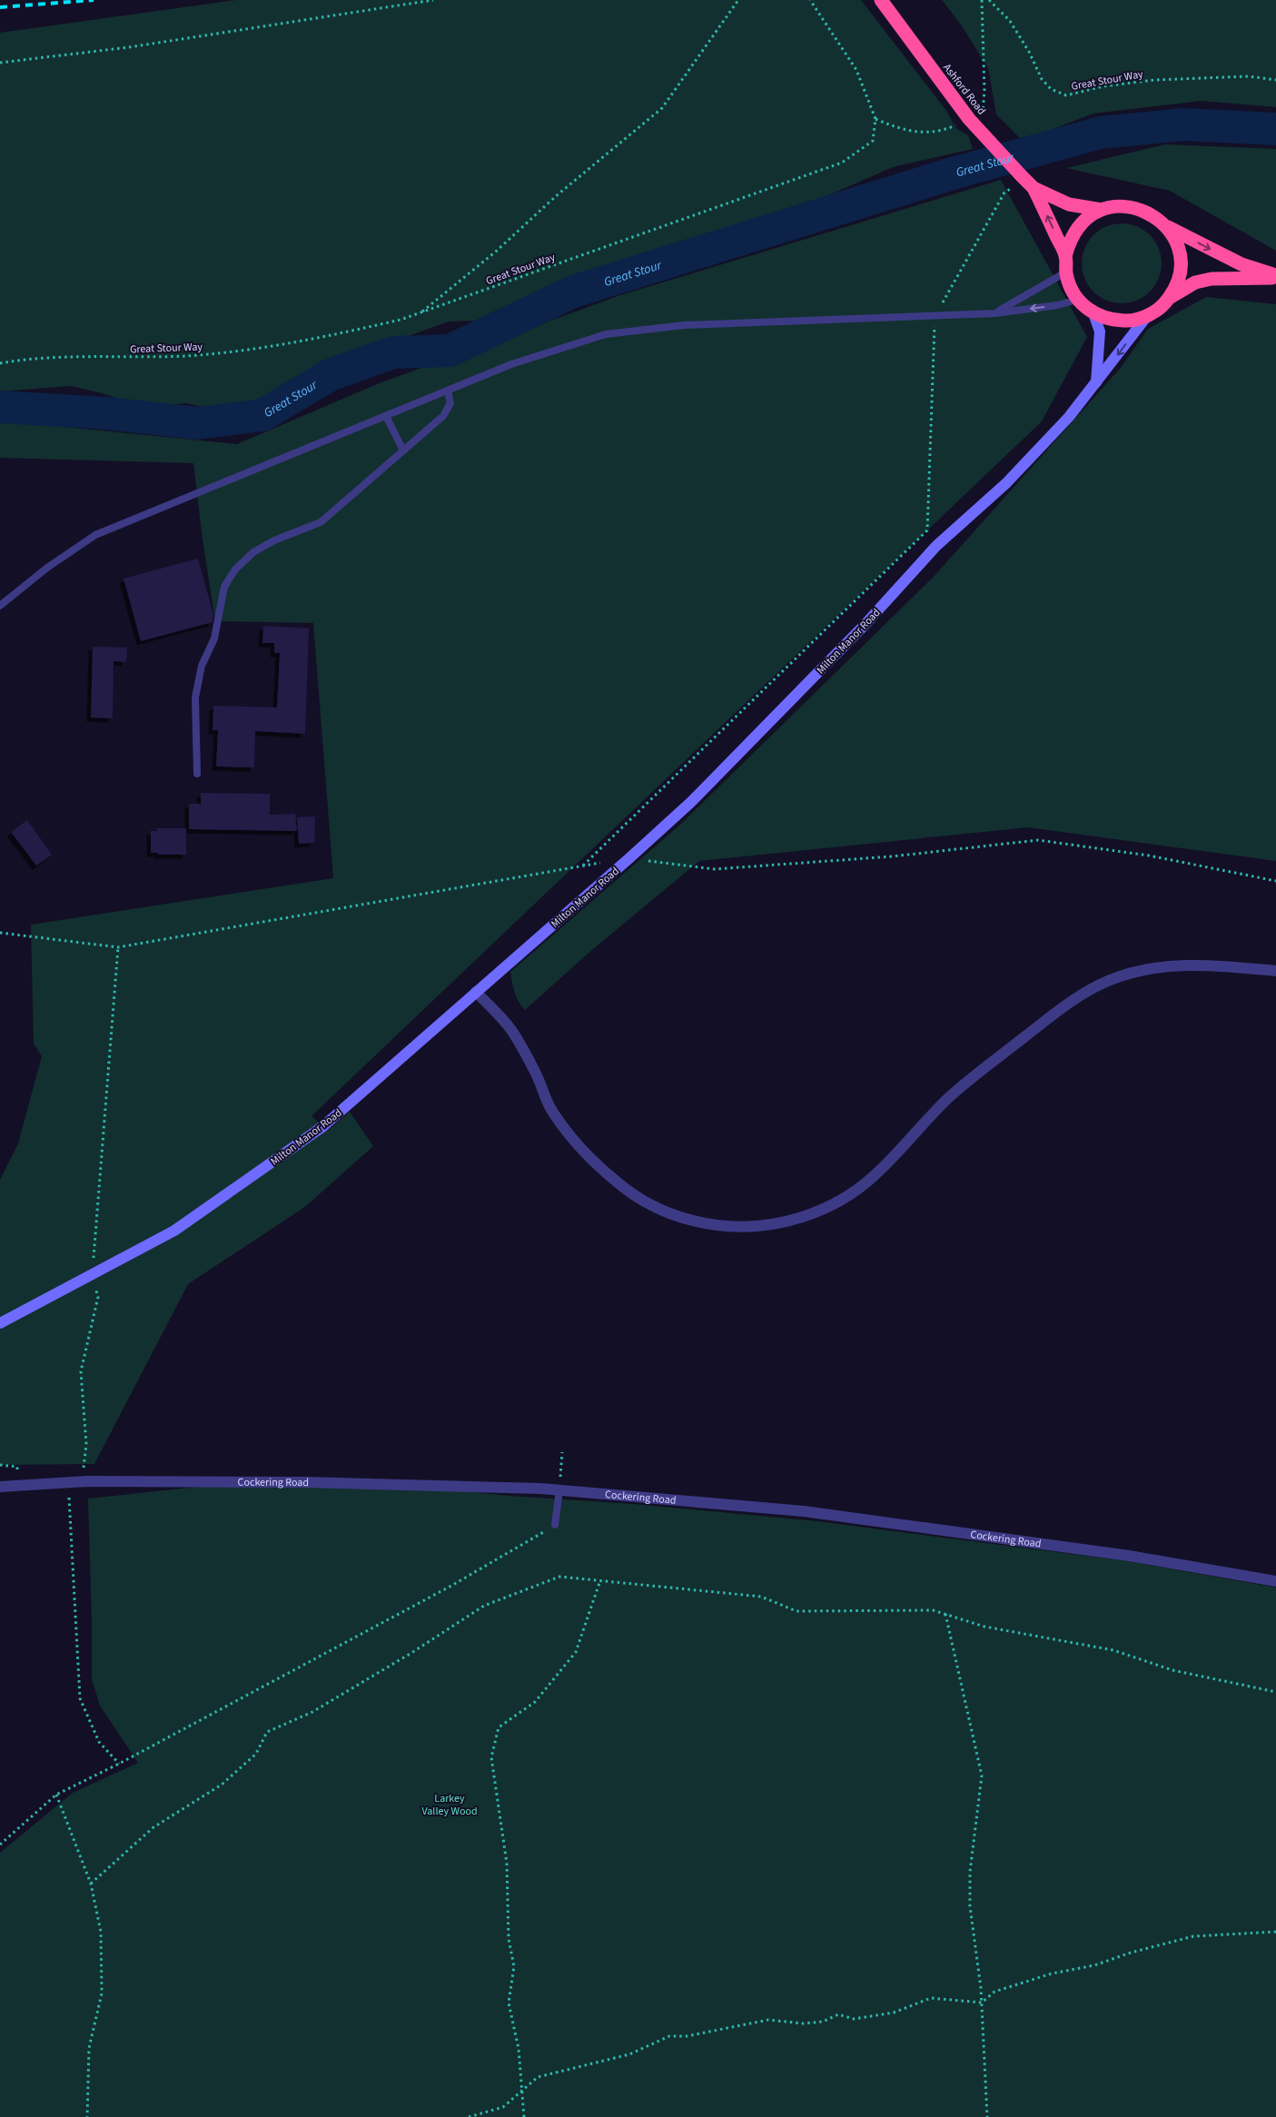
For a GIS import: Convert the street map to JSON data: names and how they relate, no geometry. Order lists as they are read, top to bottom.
{
  "streets": {
    "highway": ["Ashford Road"],
    "street": ["Milton Manor Road", "Cockering Road"],
    "path": ["Great Stour Way"]
  },
  "crossings": [
    ["Ashford Road", "Milton Manor Road"]
  ],
  "water": ["Great Stour"],
  "parks": ["Larkey Valley Wood"]
}
